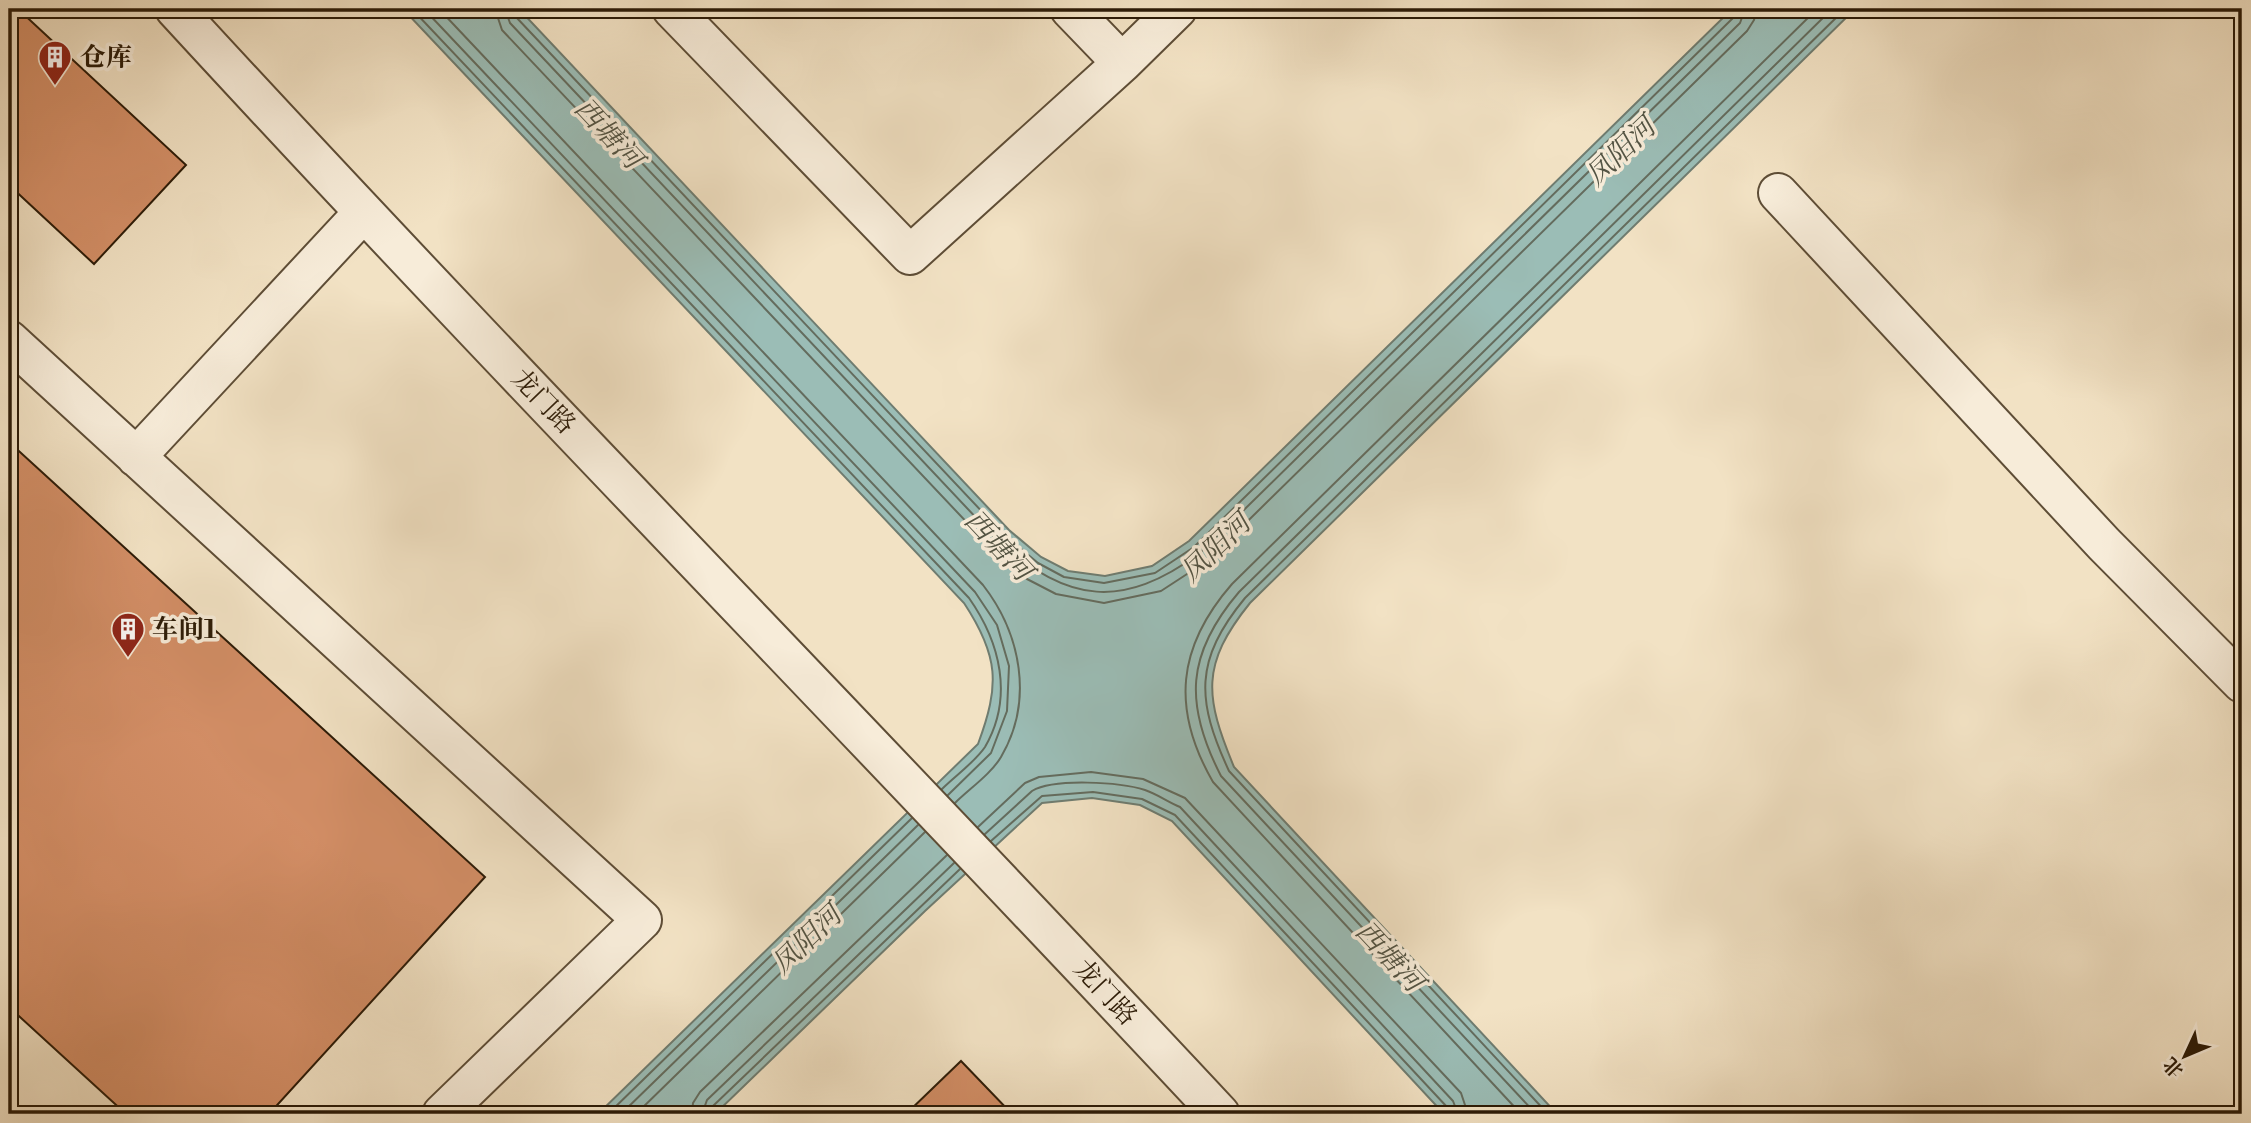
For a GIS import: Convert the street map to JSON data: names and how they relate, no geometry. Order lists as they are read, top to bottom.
{
  "streets": {
    "street": ["龙门路"]
  },
  "water": ["西塘河", "凤阳河"],
  "places": {
    "building": ["仓库", "车间1"]
  },
  "north": "bottom left"
}
